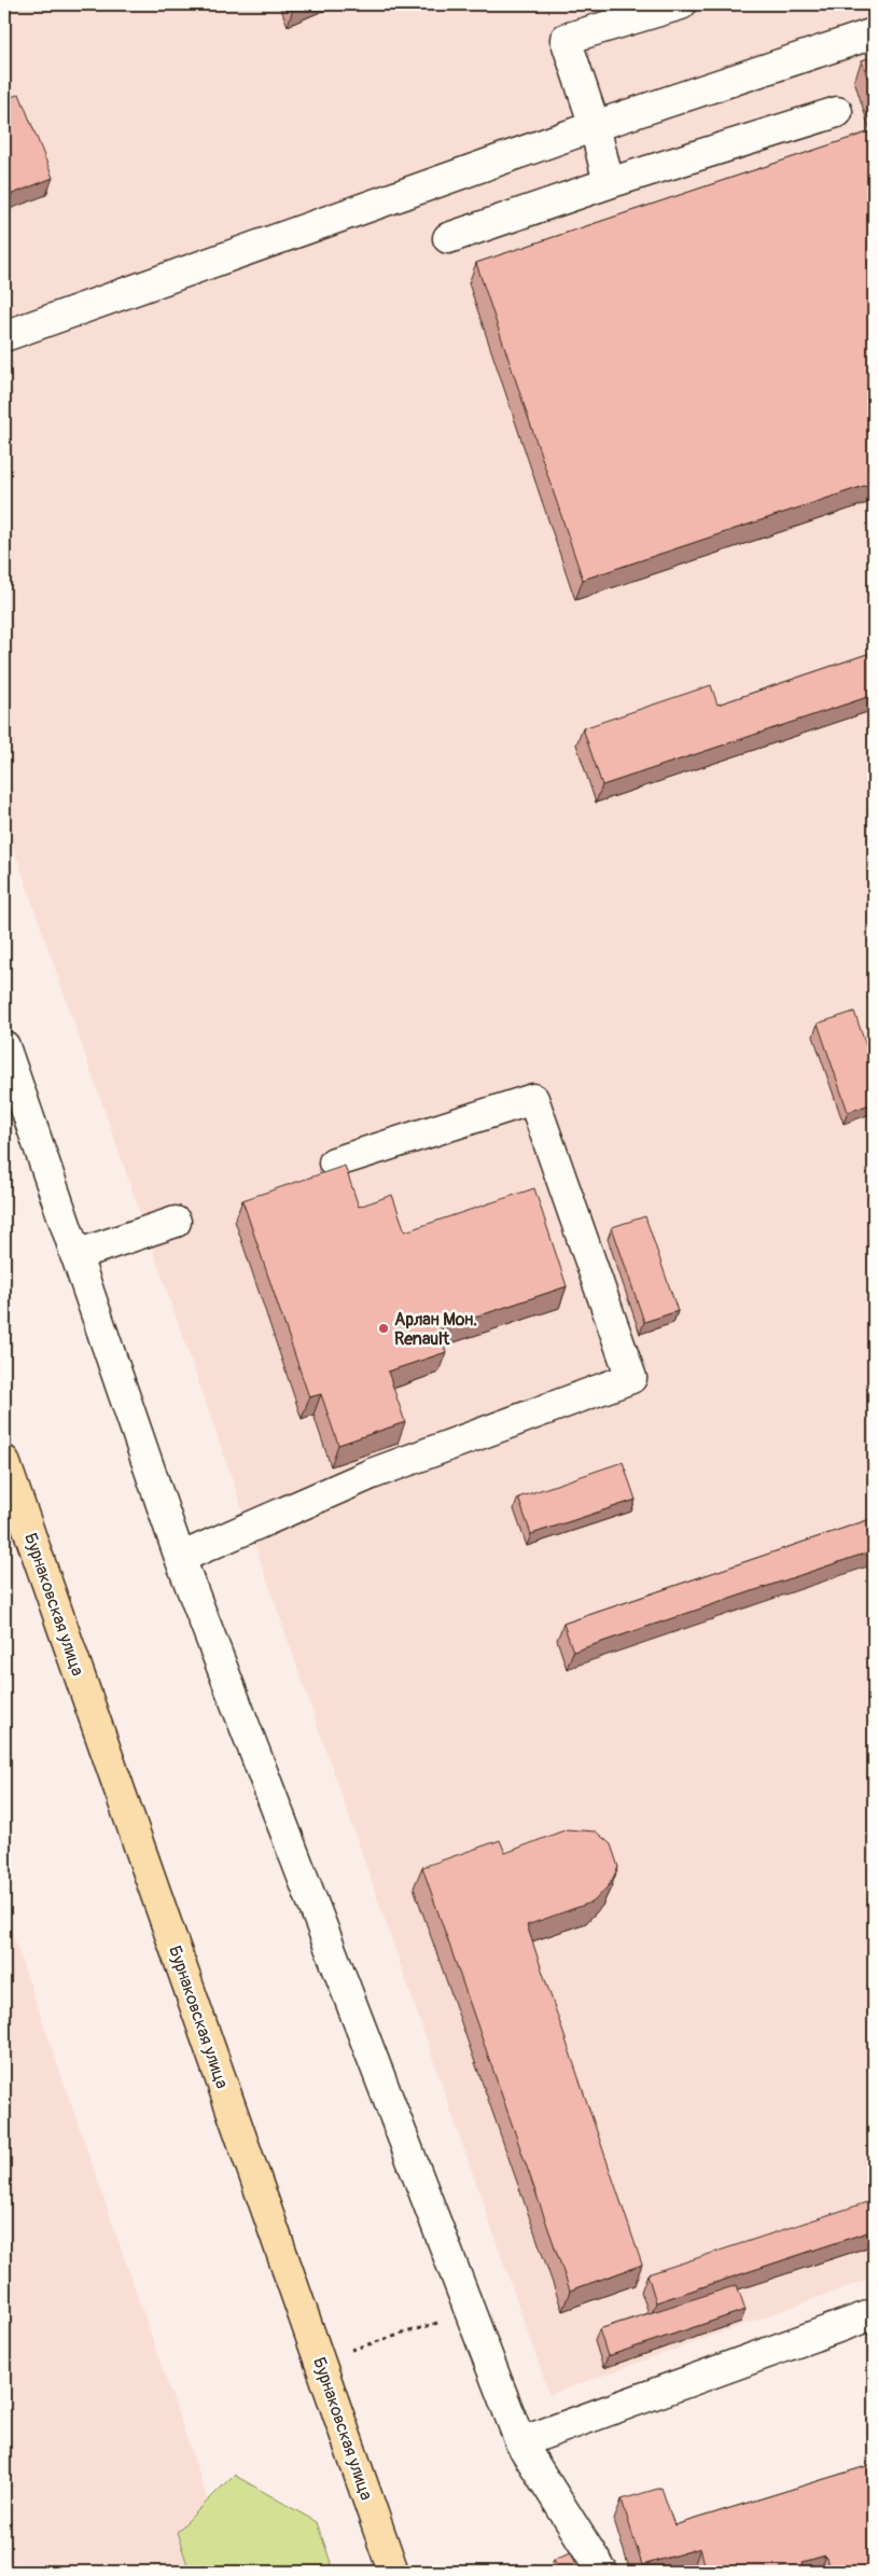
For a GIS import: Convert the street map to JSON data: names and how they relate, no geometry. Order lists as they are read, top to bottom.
{
  "streets": {
    "main road": ["Бурнаковская улица"]
  },
  "places": ["Арлан Мон. Renault"]
}
